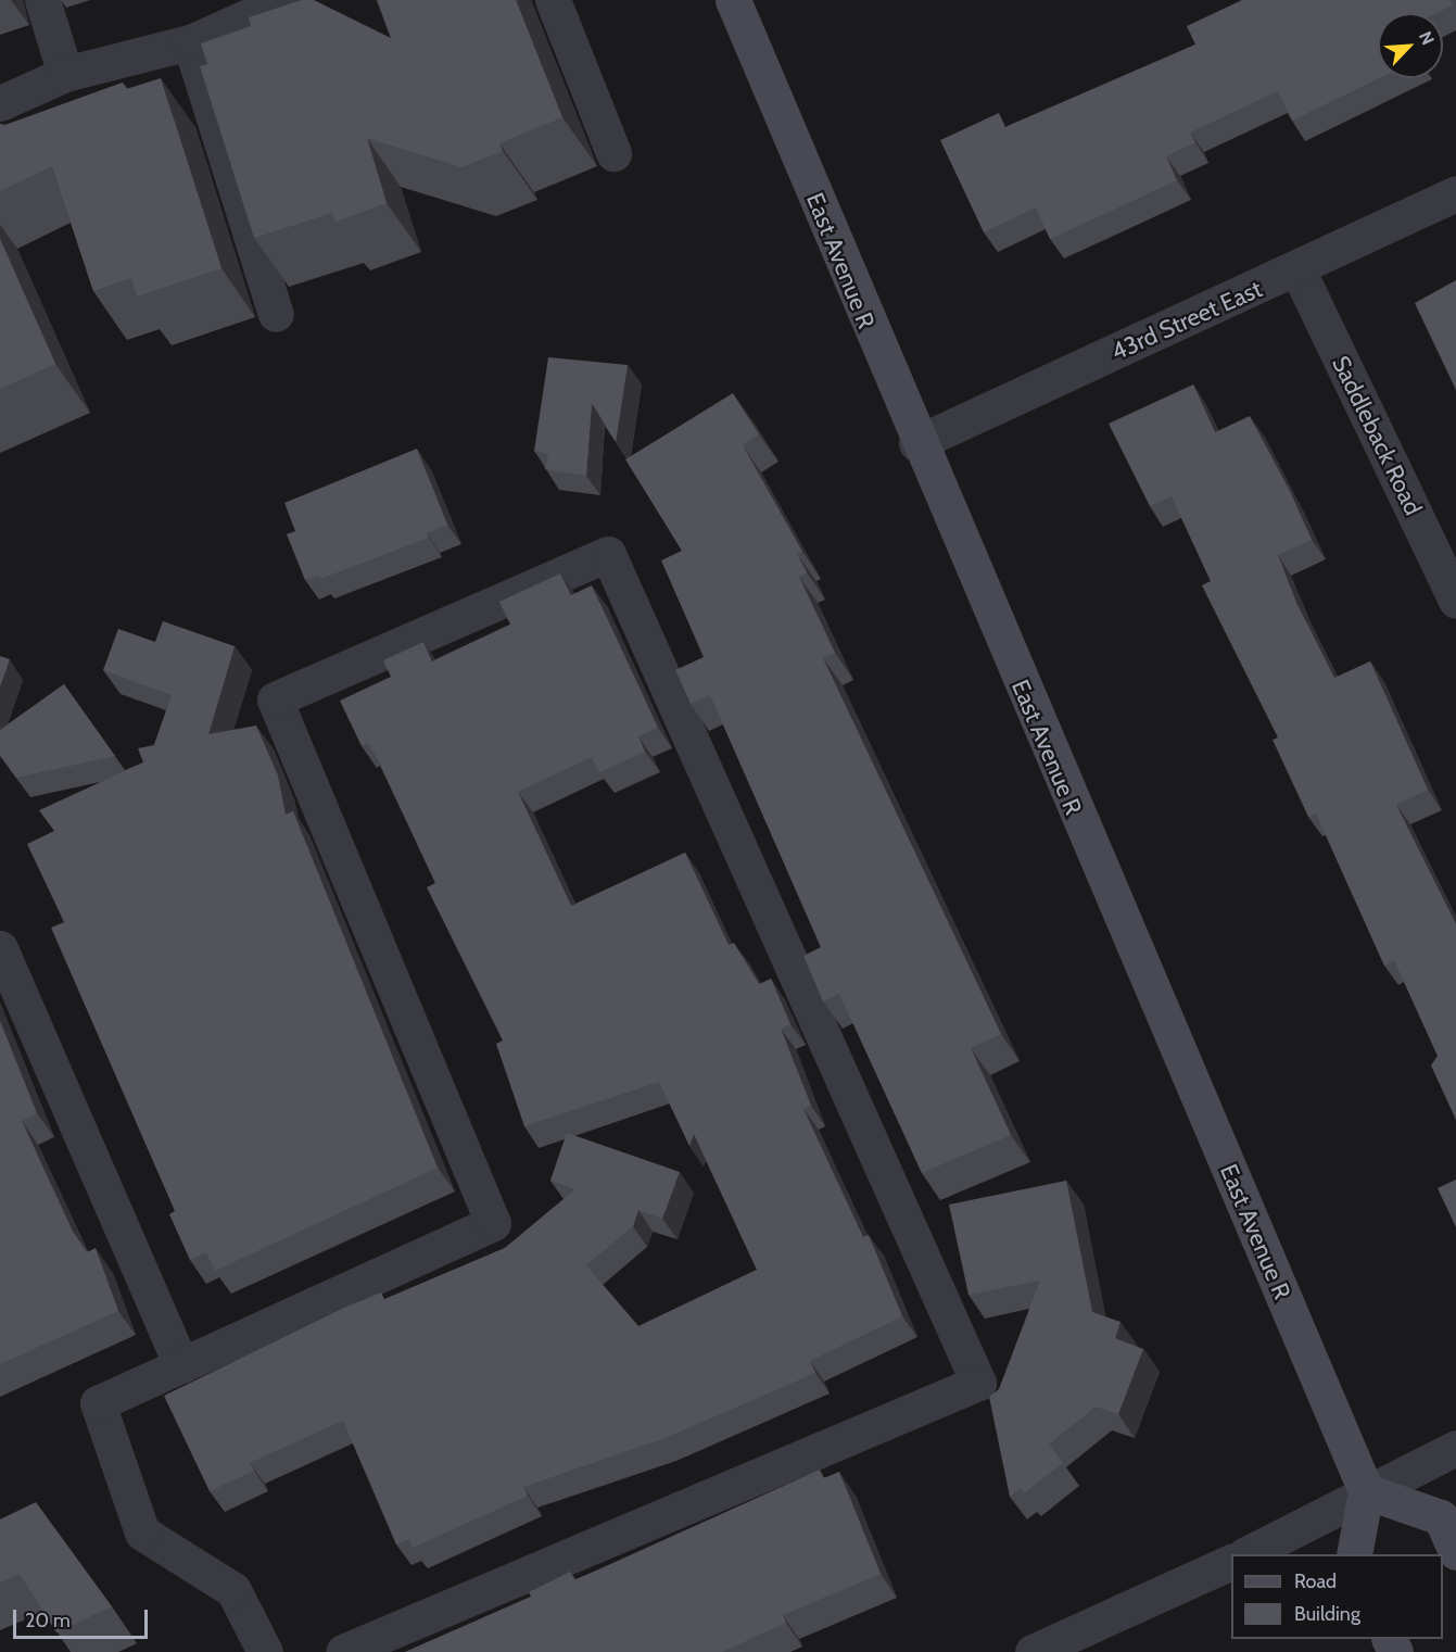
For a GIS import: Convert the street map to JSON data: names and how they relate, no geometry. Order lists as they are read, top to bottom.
{
  "streets": {
    "main road": ["East Avenue R"],
    "street": ["43rd Street East", "Saddleback Road"]
  },
  "crossings": [
    ["East Avenue R", "43rd Street East"],
    ["43rd Street East", "Saddleback Road"]
  ],
  "legend": ["Road", "Building"],
  "scale_bar": "20 m",
  "north": "top right"
}
